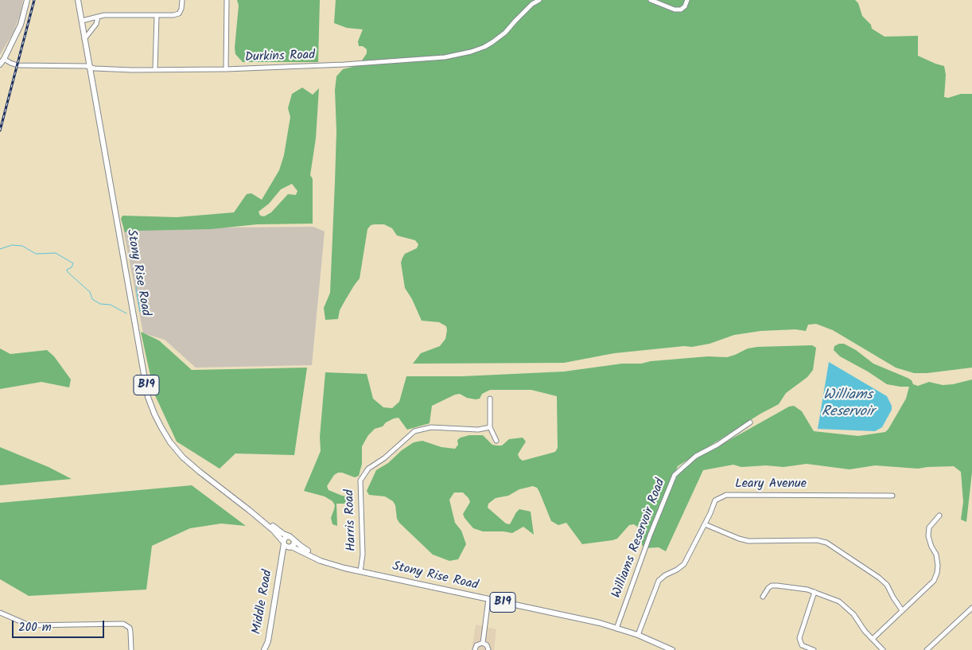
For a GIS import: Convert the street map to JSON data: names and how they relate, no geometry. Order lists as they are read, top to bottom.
{
  "streets": {
    "main road": ["Stony Rise Road", "B19", "Middle Road"],
    "street": [
      "Durkins Road",
      "Leary Avenue",
      "Harris Road",
      "Williams Reservoir Road"
    ]
  },
  "crossings": [
    ["Durkins Road", "Stony Rise Road"],
    ["Stony Rise Road", "B19"],
    ["Stony Rise Road", "Leary Avenue"],
    ["Stony Rise Road", "Harris Road"],
    ["Stony Rise Road", "Williams Reservoir Road"],
    ["Stony Rise Road", "Middle Road"],
    ["B19", "Middle Road"]
  ],
  "water": ["Williams Reservoir"],
  "scale_bar": "200 m"
}
